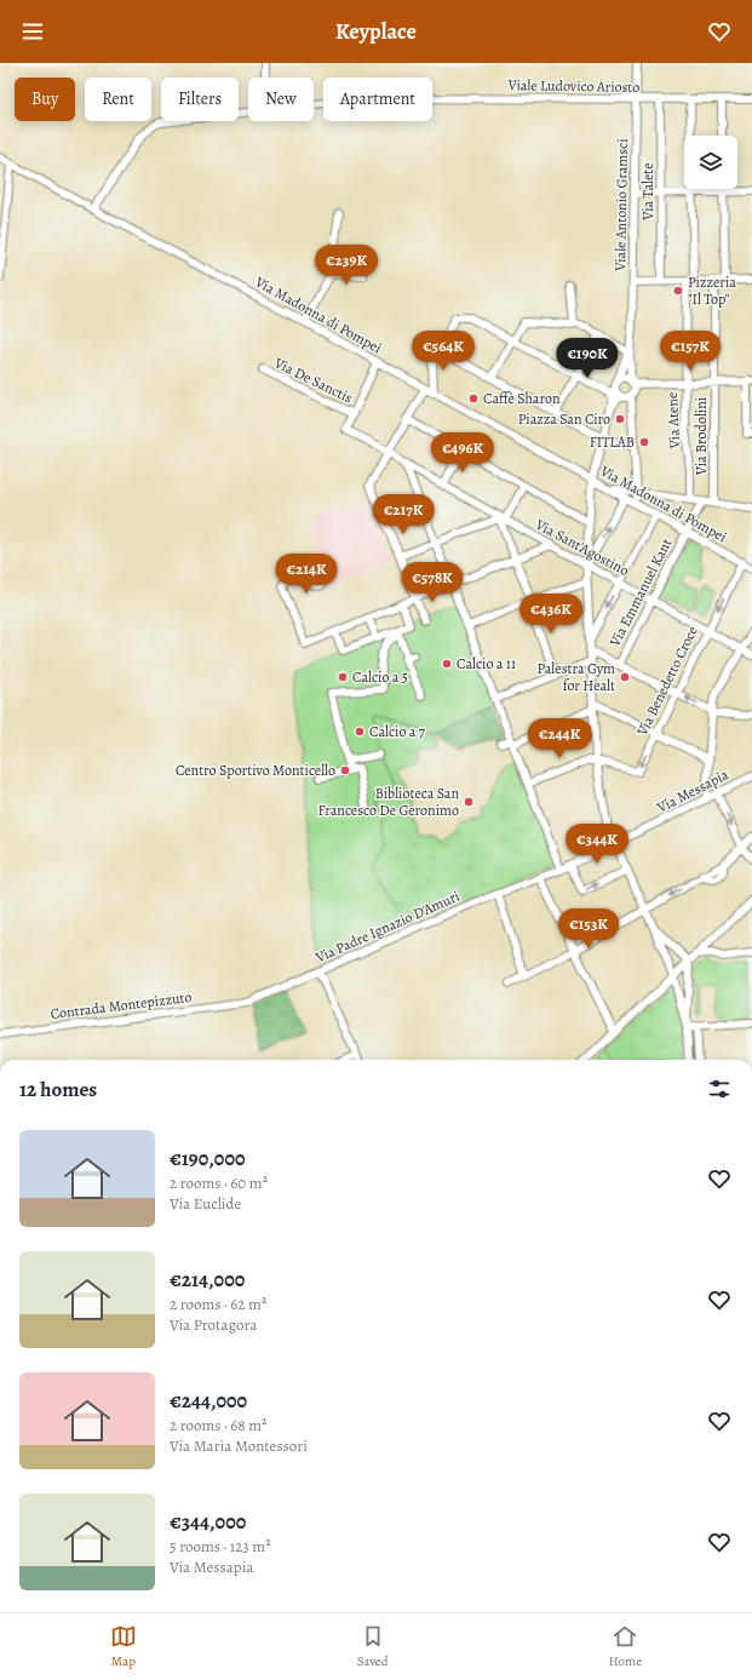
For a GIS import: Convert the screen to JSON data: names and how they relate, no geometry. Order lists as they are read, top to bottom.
{
  "streets": {
    "street": [
      "Viale Ludovico Ariosto",
      "Via Talete",
      "Viale Antonio Gramsci",
      "Via Madonna di Pompei",
      "Via De Sanctis",
      "Via Atene",
      "Via Brodolini",
      "Via Sant'Agostino",
      "Via Emmanuel Kant",
      "Via Benedetto Croce",
      "Via Messapia",
      "Via Padre Ignazio D'Amuri",
      "Contrada Montepizzuto"
    ]
  },
  "crossings": [
    ["Viale Ludovico Ariosto", "Via Talete"],
    ["Viale Ludovico Ariosto", "Viale Antonio Gramsci"],
    ["Viale Ludovico Ariosto", "Via Madonna di Pompei"],
    ["Viale Ludovico Ariosto", "Via Atene"],
    ["Viale Antonio Gramsci", "Via Madonna di Pompei"],
    ["Viale Antonio Gramsci", "Via Sant'Agostino"],
    ["Viale Antonio Gramsci", "Via Benedetto Croce"],
    ["Viale Antonio Gramsci", "Via Messapia"],
    ["Via Madonna di Pompei", "Via Emmanuel Kant"],
    ["Via Madonna di Pompei", "Via Benedetto Croce"],
    ["Via De Sanctis", "Via Sant'Agostino"],
    ["Via Sant'Agostino", "Via Emmanuel Kant"],
    ["Via Sant'Agostino", "Via Benedetto Croce"],
    ["Via Messapia", "Via Padre Ignazio D'Amuri"],
    ["Via Padre Ignazio D'Amuri", "Contrada Montepizzuto"]
  ],
  "one_way": ["Via Benedetto Croce"],
  "places": [
    "Pizzeria \"Il Top\"",
    "Caffè Sharon",
    "Piazza San Ciro",
    "FITLAB",
    "Calcio a 11",
    "Calcio a 5",
    "Palestra Gym for Healt",
    "Calcio a 7",
    "Centro Sportivo Monticello",
    "Biblioteca San Francesco De Geronimo"
  ],
  "page": {
    "header": "Keyplace",
    "chip": [
      "Buy",
      "Rent",
      "Filters",
      "New",
      "Apartment"
    ],
    "price": [
      "€239K",
      "€564K",
      "€157K",
      "€190K",
      "€496K",
      "€217K",
      "€214K",
      "€578K",
      "€436K",
      "€244K",
      "€344K",
      "€153K"
    ],
    "heading": "12 homes",
    "list": [
      {
        "name": "€190,000",
        "note": "2 rooms · 60 m² · Via Euclide"
      },
      {
        "name": "€214,000",
        "note": "2 rooms · 62 m² · Via Protagora"
      },
      {
        "name": "€244,000",
        "note": "2 rooms · 68 m² · Via Maria Montessori"
      },
      {
        "name": "€344,000",
        "note": "5 rooms · 123 m² · Via Messapia"
      }
    ],
    "tabs": ["Map", "Saved", "Home"]
  }
}
